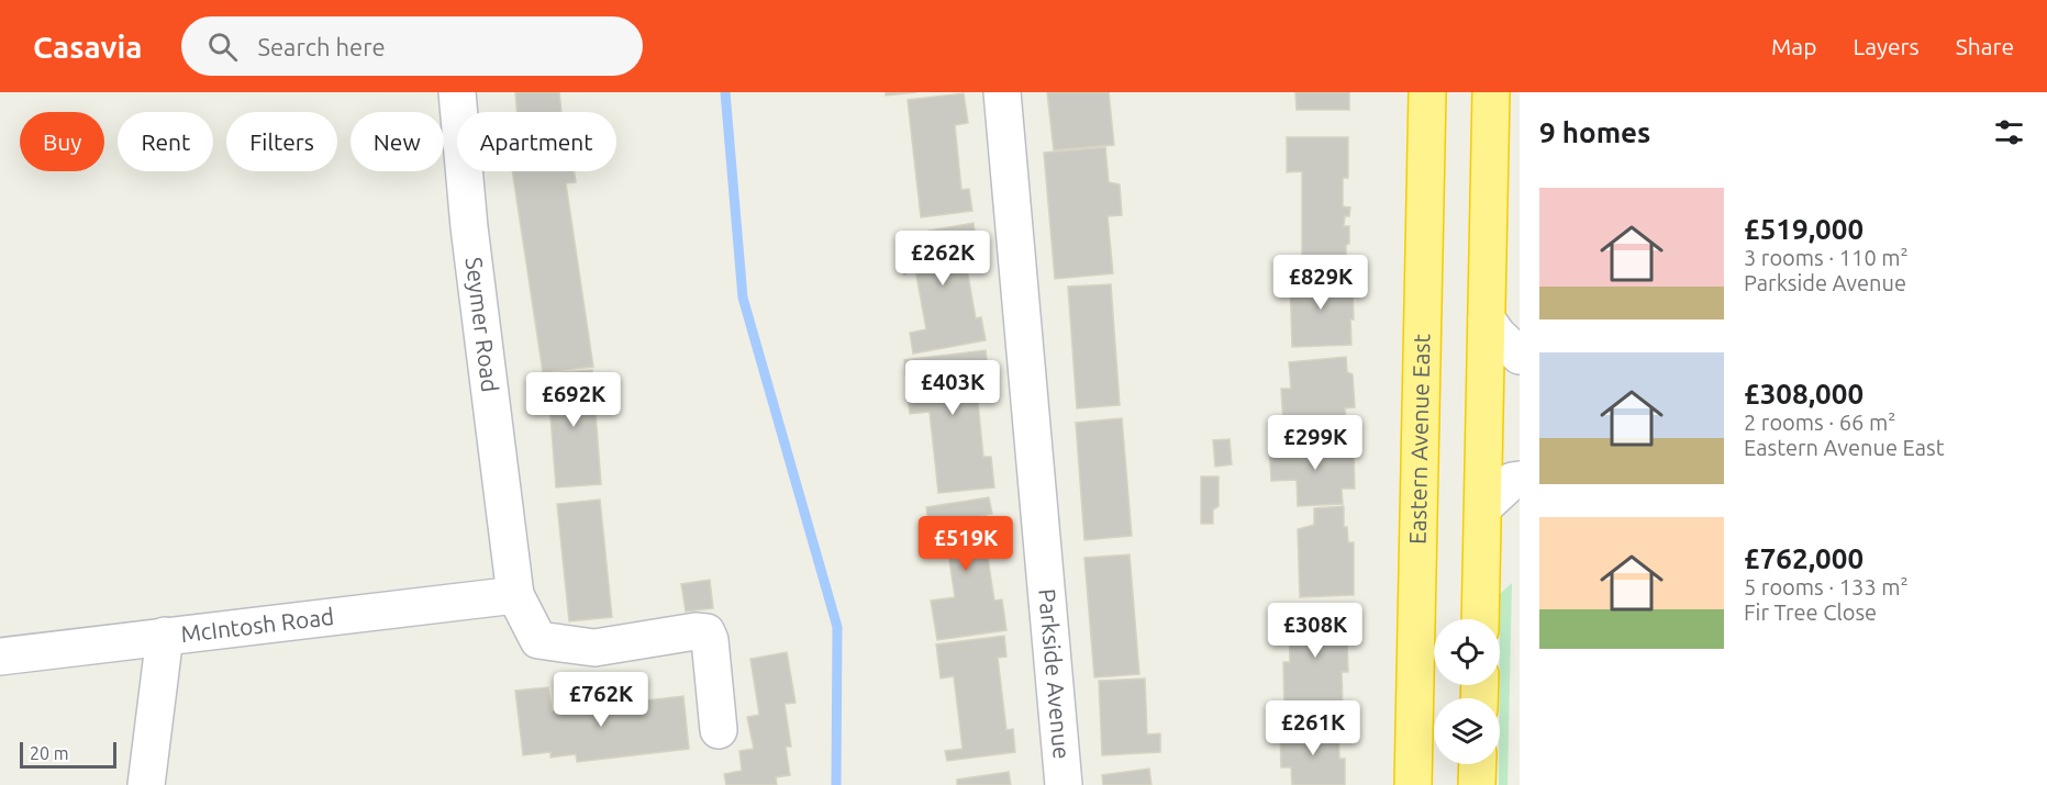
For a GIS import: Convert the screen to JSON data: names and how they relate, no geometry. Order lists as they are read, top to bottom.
{
  "streets": {
    "highway": ["Eastern Avenue East"],
    "street": ["Seymer Road", "McIntosh Road", "Parkside Avenue"]
  },
  "crossings": [
    ["Seymer Road", "McIntosh Road"]
  ],
  "scale_bar": "20 m",
  "page": {
    "header": "Casavia",
    "search": "Search here",
    "nav": ["Map", "Layers", "Share"],
    "heading": "9 homes",
    "chip": [
      "Buy",
      "Rent",
      "Filters",
      "New",
      "Apartment"
    ],
    "list": [
      {
        "name": "£519,000",
        "note": "3 rooms · 110 m² · Parkside Avenue"
      },
      {
        "name": "£308,000",
        "note": "2 rooms · 66 m² · Eastern Avenue East"
      },
      {
        "name": "£762,000",
        "note": "5 rooms · 133 m² · Fir Tree Close"
      }
    ],
    "price": [
      "£262K",
      "£829K",
      "£403K",
      "£692K",
      "£299K",
      "£519K",
      "£308K",
      "£762K",
      "£261K"
    ],
    "scale": "20 m"
  }
}
